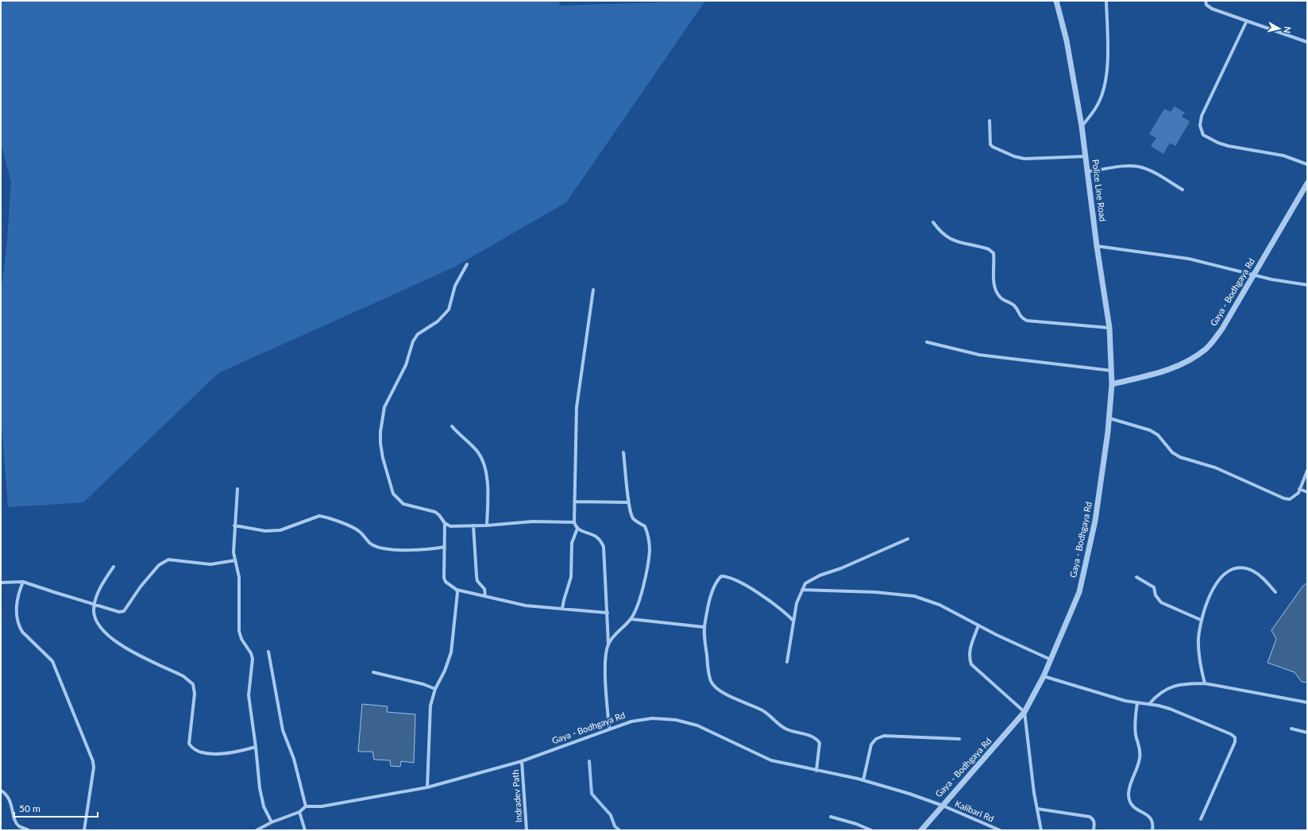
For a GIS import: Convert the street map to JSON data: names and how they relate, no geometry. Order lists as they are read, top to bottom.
{
  "streets": {
    "street": [
      "Police Line Road",
      "Gaya - Bodhgaya Rd",
      "Indradev Path",
      "Kalibari Rd"
    ]
  },
  "crossings": [
    ["Police Line Road", "Gaya - Bodhgaya Rd"],
    ["Gaya - Bodhgaya Rd", "Indradev Path"],
    ["Gaya - Bodhgaya Rd", "Kalibari Rd"]
  ],
  "scale_bar": "50 m",
  "north": "right"
}
